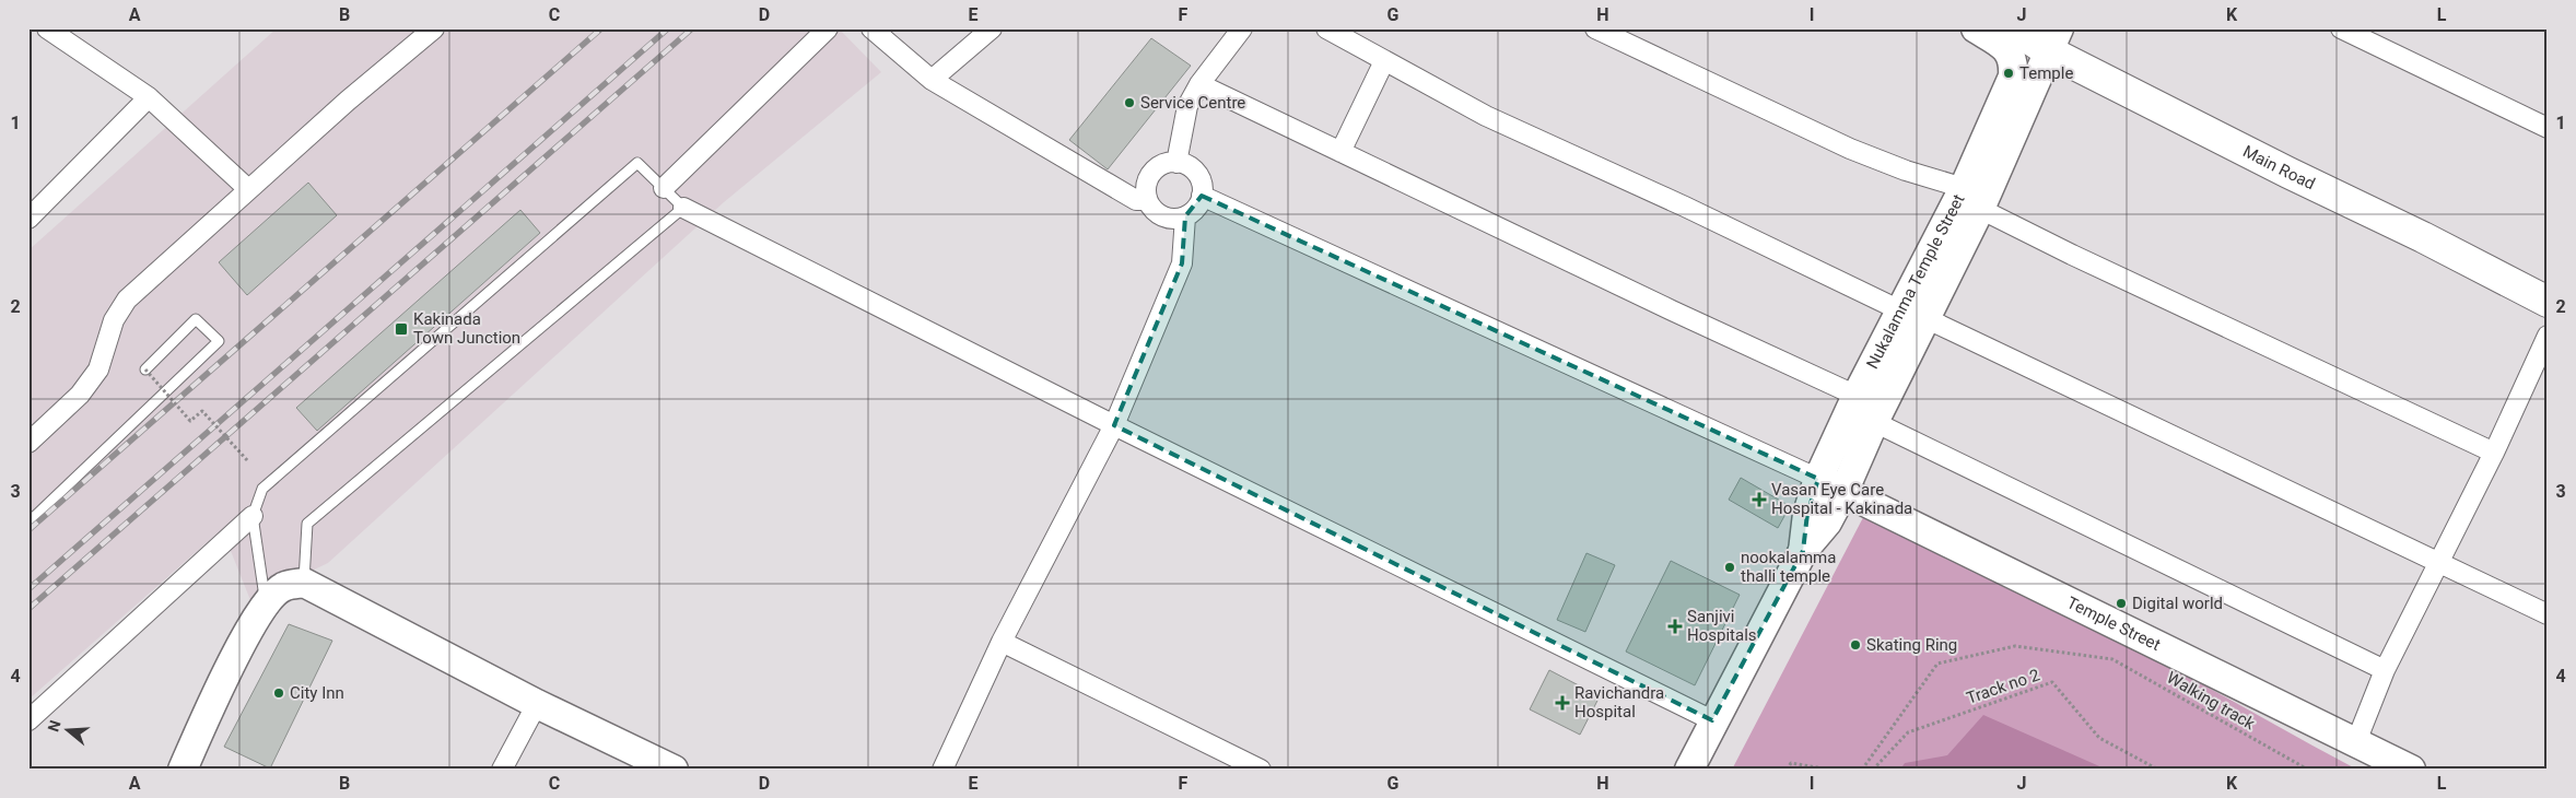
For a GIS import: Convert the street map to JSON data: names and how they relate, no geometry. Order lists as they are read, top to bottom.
{
  "streets": {
    "highway": ["Main Road"],
    "street": ["Nukalamma Temple Street", "Temple Street"],
    "path": ["Track no 2", "Walking track"]
  },
  "crossings": [
    ["Main Road", "Nukalamma Temple Street"],
    ["Nukalamma Temple Street", "Temple Street"]
  ],
  "places": {
    "other": [
      "Temple",
      "Service Centre",
      "nookalamma thalli temple",
      "Digital world",
      "Skating Ring",
      "City Inn"
    ],
    "transit": ["Kakinada Town Junction"],
    "health": ["Vasan Eye Care Hospital - Kakinada", "Sanjivi Hospitals", "Ravichandra Hospital"]
  },
  "north": "left",
  "grid": {
    "columns": [
      "A",
      "B",
      "C",
      "D",
      "E",
      "F",
      "G",
      "H",
      "I",
      "J",
      "K",
      "L"
    ],
    "rows": [
      "1",
      "2",
      "3",
      "4"
    ]
  }
}
